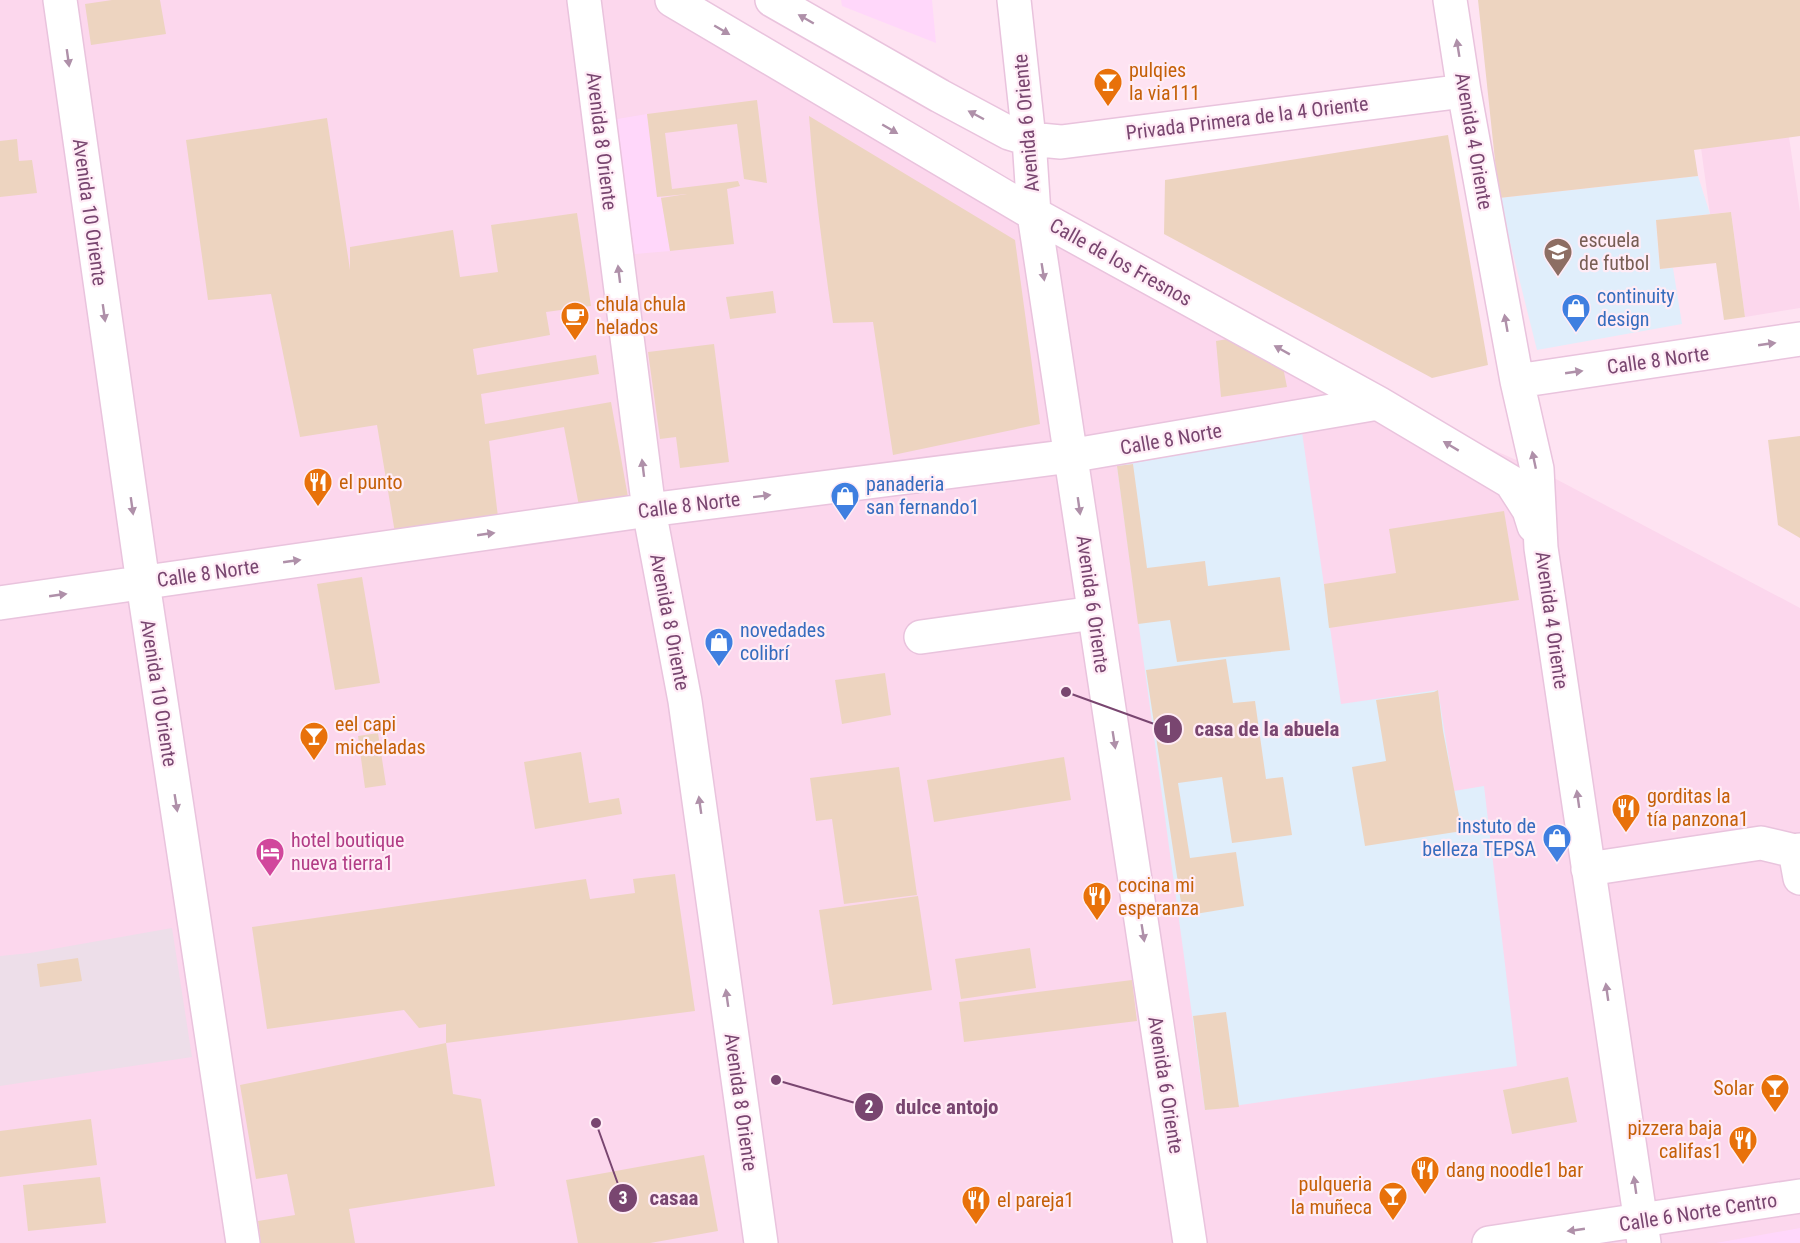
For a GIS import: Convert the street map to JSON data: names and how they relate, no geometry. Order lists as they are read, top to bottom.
{
  "streets": {
    "street": [
      "Privada Primera de la 4 Oriente",
      "Avenida 6 Oriente",
      "Avenida 8 Oriente",
      "Avenida 4 Oriente",
      "Avenida 10 Oriente",
      "Calle de los Fresnos",
      "Calle 8 Norte",
      "Calle 6 Norte Centro"
    ]
  },
  "crossings": [
    ["Privada Primera de la 4 Oriente", "Avenida 6 Oriente"],
    ["Privada Primera de la 4 Oriente", "Avenida 4 Oriente"],
    ["Avenida 6 Oriente", "Calle de los Fresnos"],
    ["Avenida 6 Oriente", "Calle 8 Norte"],
    ["Avenida 8 Oriente", "Calle 8 Norte"],
    ["Avenida 4 Oriente", "Calle de los Fresnos"],
    ["Avenida 4 Oriente", "Calle 8 Norte"],
    ["Avenida 4 Oriente", "Calle 6 Norte Centro"],
    ["Avenida 10 Oriente", "Calle 8 Norte"],
    ["Calle de los Fresnos", "Calle 8 Norte"]
  ],
  "one_way": [
    "Avenida 6 Oriente",
    "Avenida 8 Oriente",
    "Avenida 4 Oriente",
    "Avenida 10 Oriente",
    "Calle 8 Norte",
    "Calle 6 Norte Centro"
  ],
  "places": {
    "bar": [
      "pulqies la via111",
      "eel capi micheladas",
      "Solar",
      "pulqueria la muñeca"
    ],
    "school or university": ["escuela de futbol"],
    "shop": [
      "continuity design",
      "panaderia san fernando1",
      "novedades colibrí",
      "instuto de belleza TEPSA"
    ],
    "cafe": ["chula chula helados"],
    "restaurant": [
      "el punto",
      "gorditas la tía panzona1",
      "cocina mi esperanza",
      "pizzera baja califas1",
      "dang noodle1 bar",
      "el pareja1"
    ],
    "other": ["casa de la abuela", "dulce antojo", "casaa"],
    "hotel": ["hotel boutique nueva tierra1"]
  }
}
